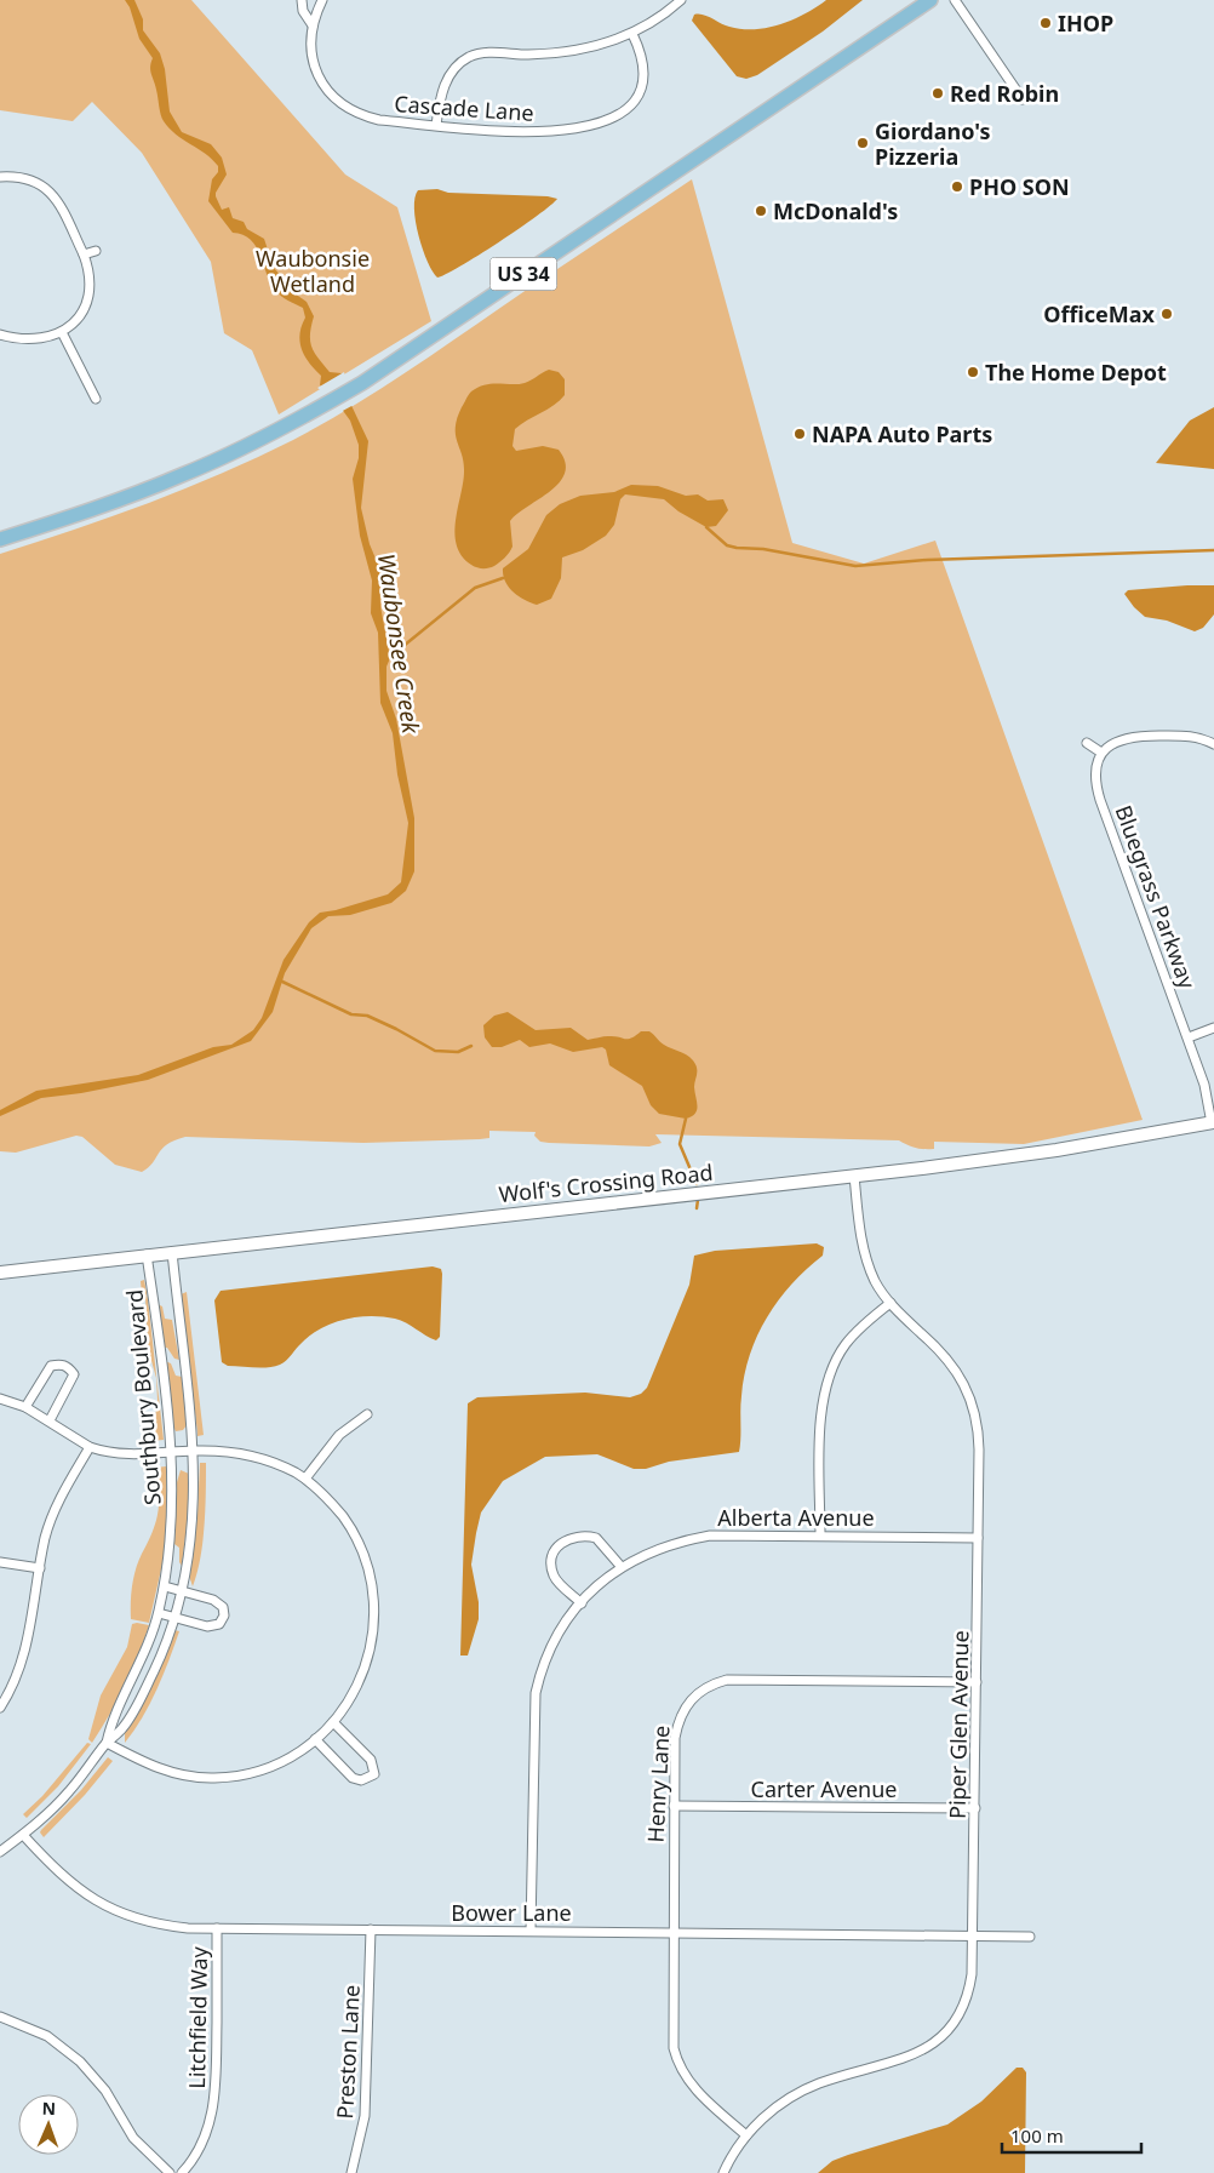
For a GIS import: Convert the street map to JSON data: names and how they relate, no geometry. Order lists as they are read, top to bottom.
{
  "streets": {
    "main road": ["US 34", "Wolf's Crossing Road"],
    "street": [
      "Cascade Lane",
      "Bluegrass Parkway",
      "Southbury Boulevard",
      "Alberta Avenue",
      "Piper Glen Avenue",
      "Henry Lane",
      "Carter Avenue",
      "Bower Lane",
      "Litchfield Way",
      "Preston Lane"
    ]
  },
  "crossings": [
    ["Bluegrass Parkway", "Wolf's Crossing Road"],
    ["Wolf's Crossing Road", "Southbury Boulevard"],
    ["Wolf's Crossing Road", "Piper Glen Avenue"],
    ["Southbury Boulevard", "Bower Lane"],
    ["Alberta Avenue", "Piper Glen Avenue"],
    ["Alberta Avenue", "Bower Lane"],
    ["Piper Glen Avenue", "Henry Lane"],
    ["Piper Glen Avenue", "Carter Avenue"],
    ["Piper Glen Avenue", "Bower Lane"],
    ["Henry Lane", "Carter Avenue"],
    ["Henry Lane", "Bower Lane"],
    ["Bower Lane", "Litchfield Way"],
    ["Bower Lane", "Preston Lane"]
  ],
  "water": ["Waubonsee Creek"],
  "parks": ["Waubonsie Wetland"],
  "places": [
    "IHOP",
    "Red Robin",
    "Giordano's Pizzeria",
    "PHO SON",
    "McDonald's",
    "OfficeMax",
    "The Home Depot",
    "NAPA Auto Parts"
  ],
  "scale_bar": "100 m",
  "north": "top"
}
